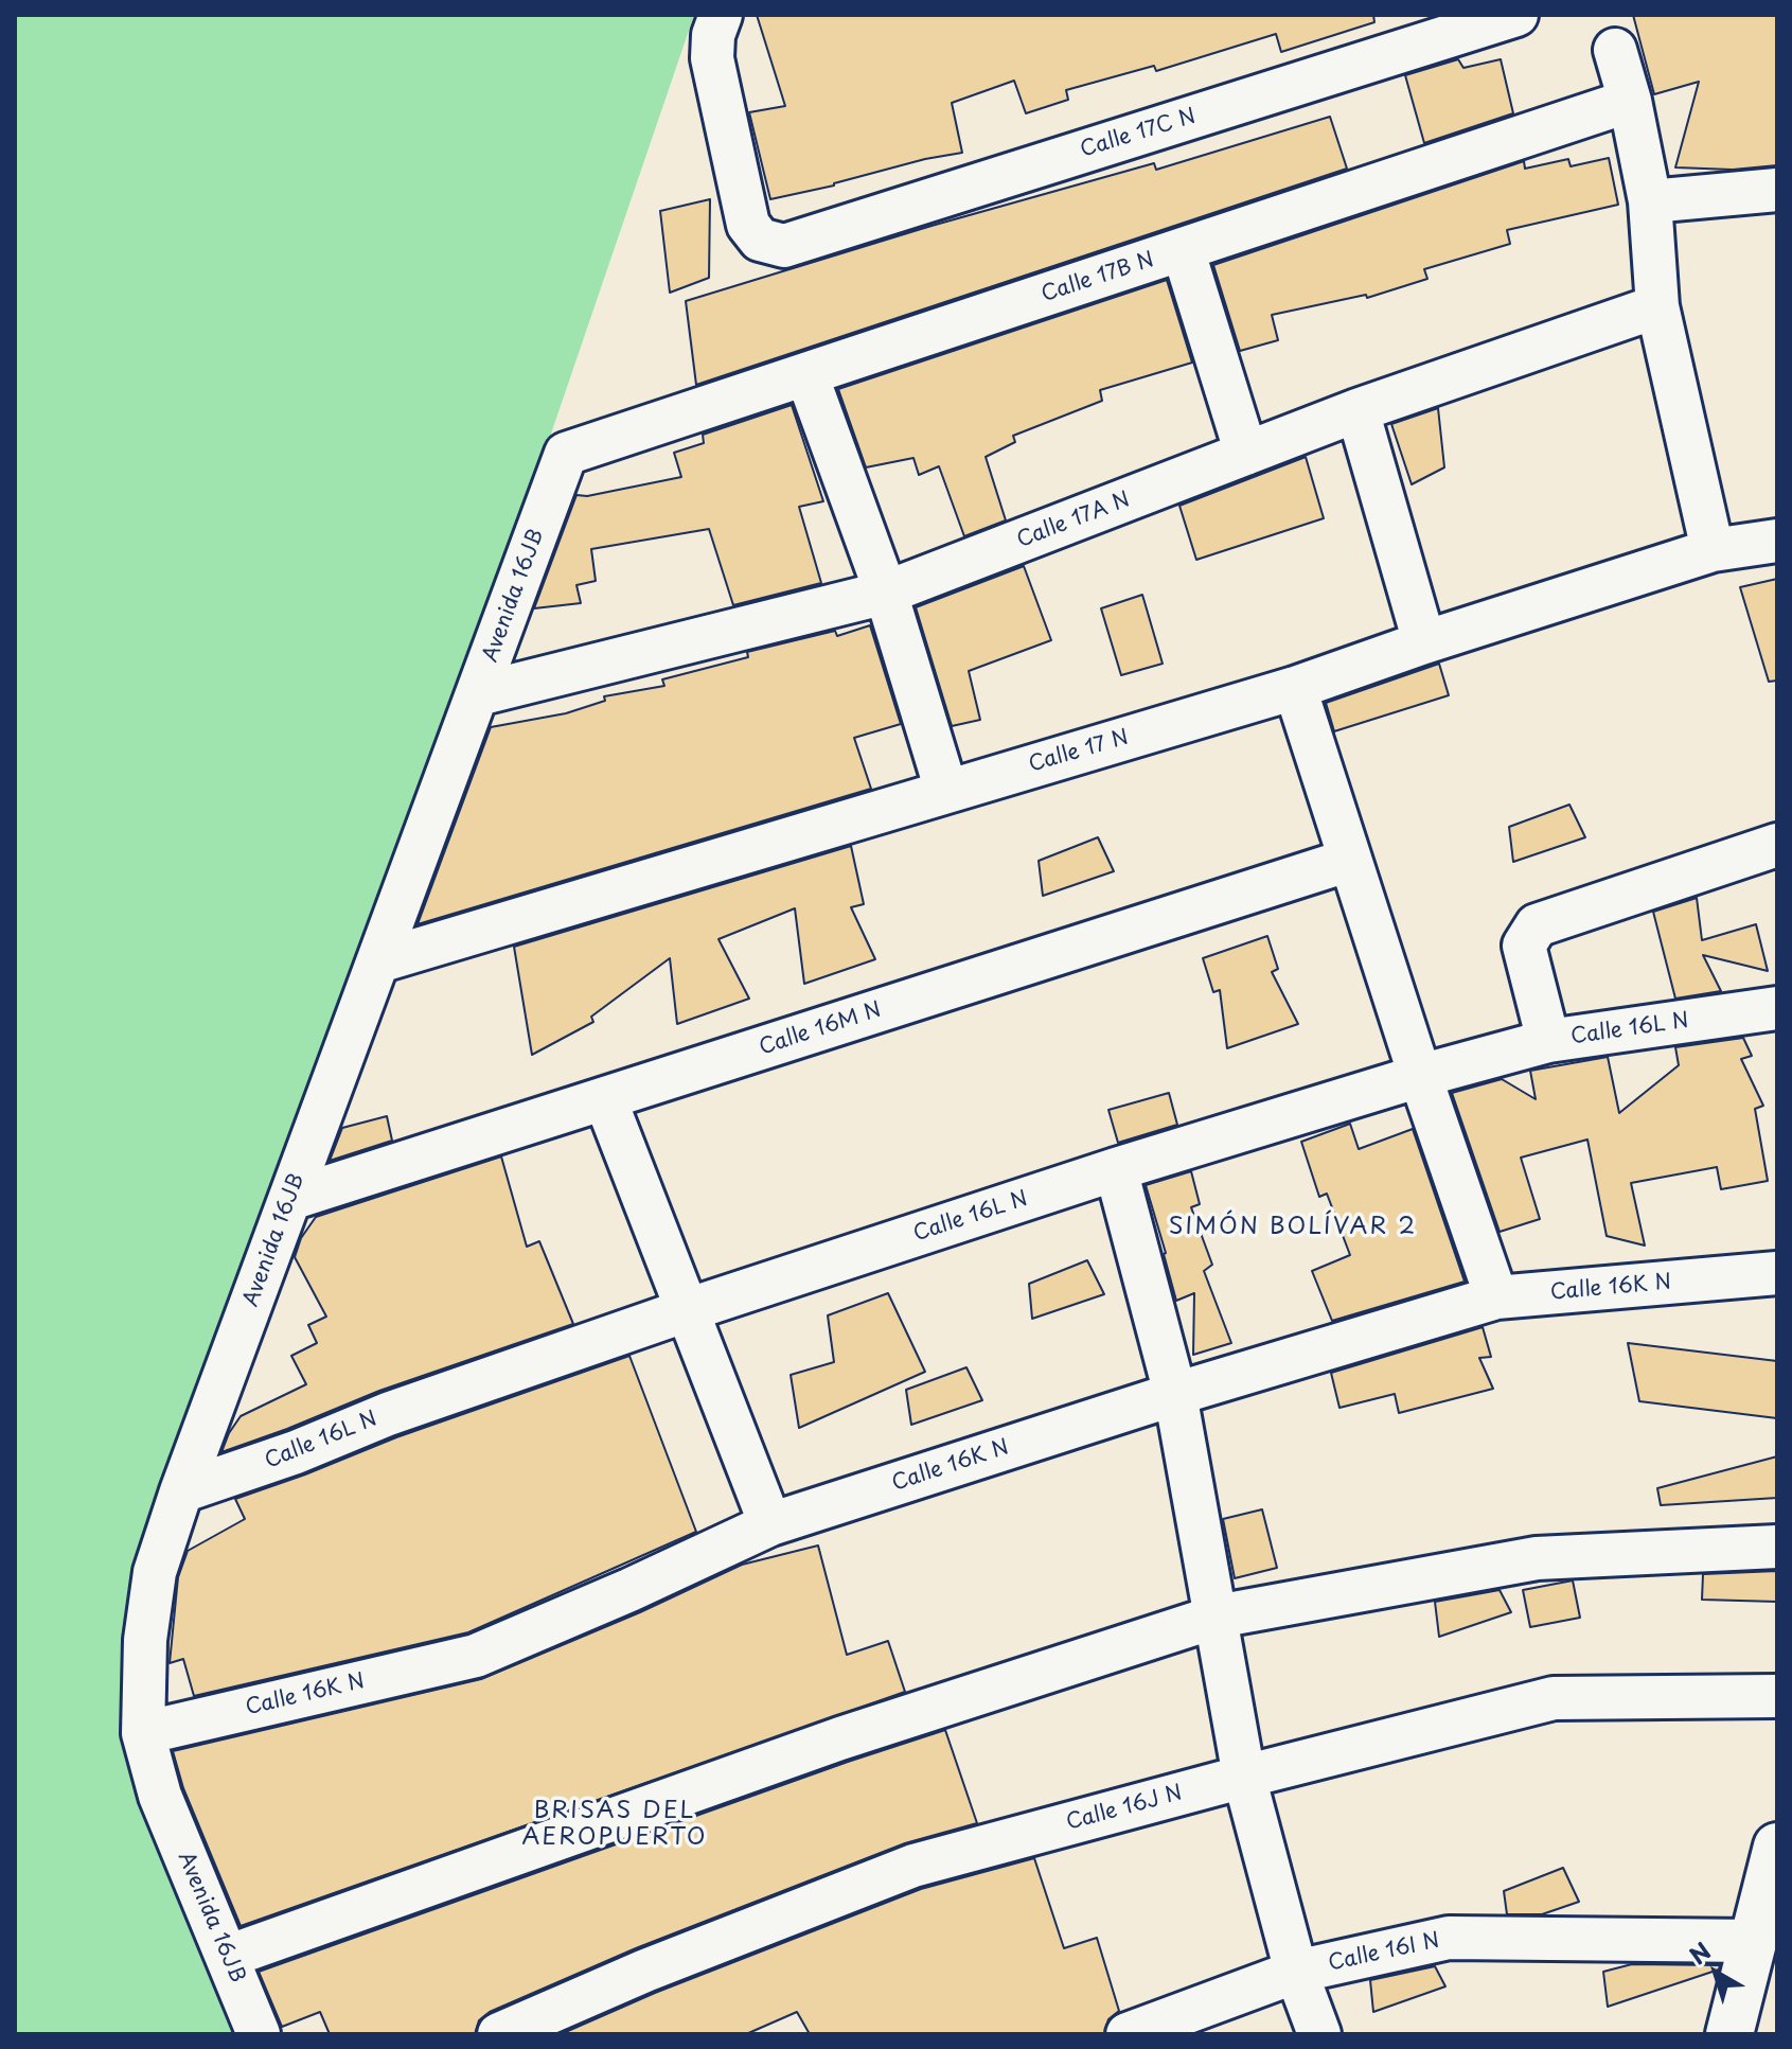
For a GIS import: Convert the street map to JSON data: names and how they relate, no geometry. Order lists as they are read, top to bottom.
{
  "streets": {
    "street": [
      "Calle 17C N",
      "Calle 17B N",
      "Calle 17A N",
      "Avenida 16JB",
      "Calle 17 N",
      "Calle 16M N",
      "Calle 16L N",
      "Calle 16K N",
      "Calle 16J N",
      "Calle 16I N"
    ]
  },
  "crossings": [
    ["Calle 17B N", "Avenida 16JB"],
    ["Calle 17A N", "Avenida 16JB"],
    ["Avenida 16JB", "Calle 17 N"],
    ["Avenida 16JB", "Calle 16M N"],
    ["Avenida 16JB", "Calle 16L N"],
    ["Avenida 16JB", "Calle 16K N"]
  ],
  "districts": ["SIMÓN BOLÍVAR 2", "BRISAS DEL AEROPUERTO"],
  "north": "top left"
}
